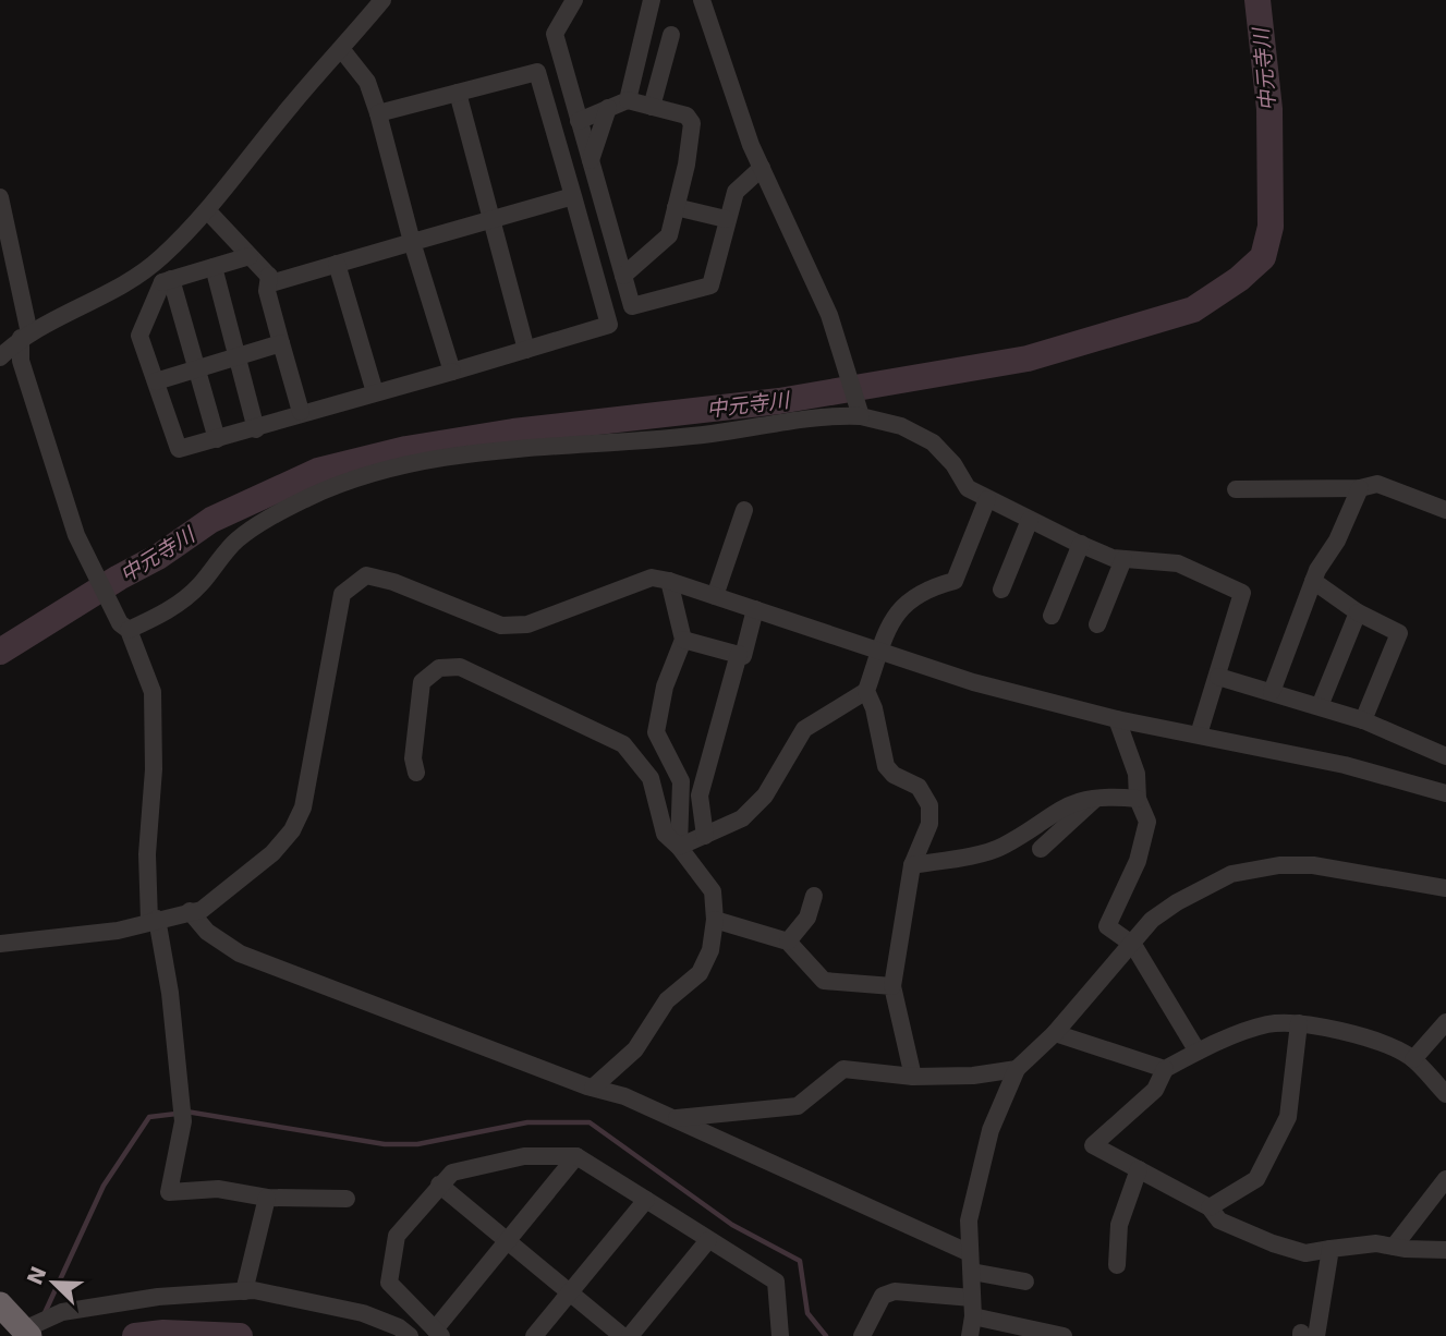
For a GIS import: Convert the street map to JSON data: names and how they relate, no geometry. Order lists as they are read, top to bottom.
{
  "water": ["中元寺川"],
  "north": "top left"
}
